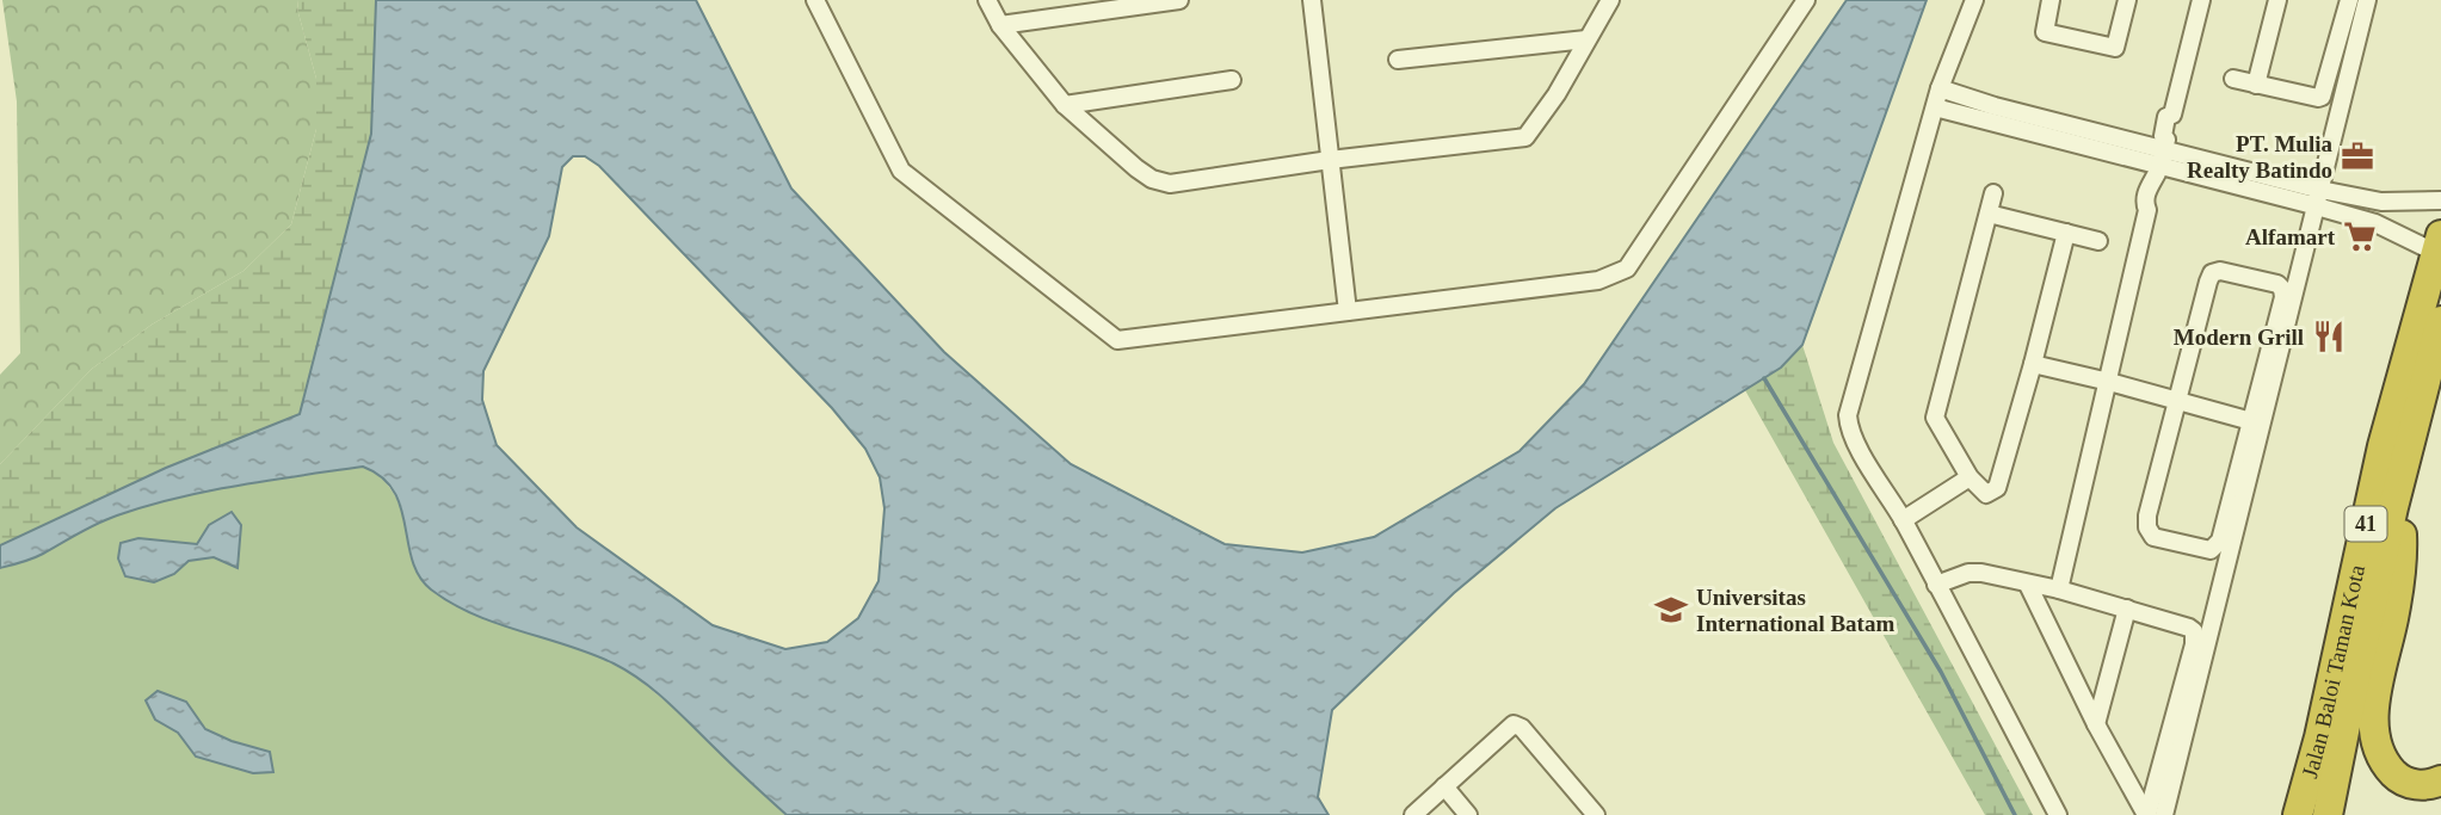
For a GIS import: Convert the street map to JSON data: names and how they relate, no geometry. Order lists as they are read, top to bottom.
{
  "streets": {
    "highway": ["41", "Jalan Baloi Taman Kota"]
  },
  "places": {
    "office": ["PT. Mulia Realty Batindo"],
    "supermarket": ["Alfamart"],
    "restaurant": ["Modern Grill"],
    "school or university": ["Universitas International Batam"]
  }
}
